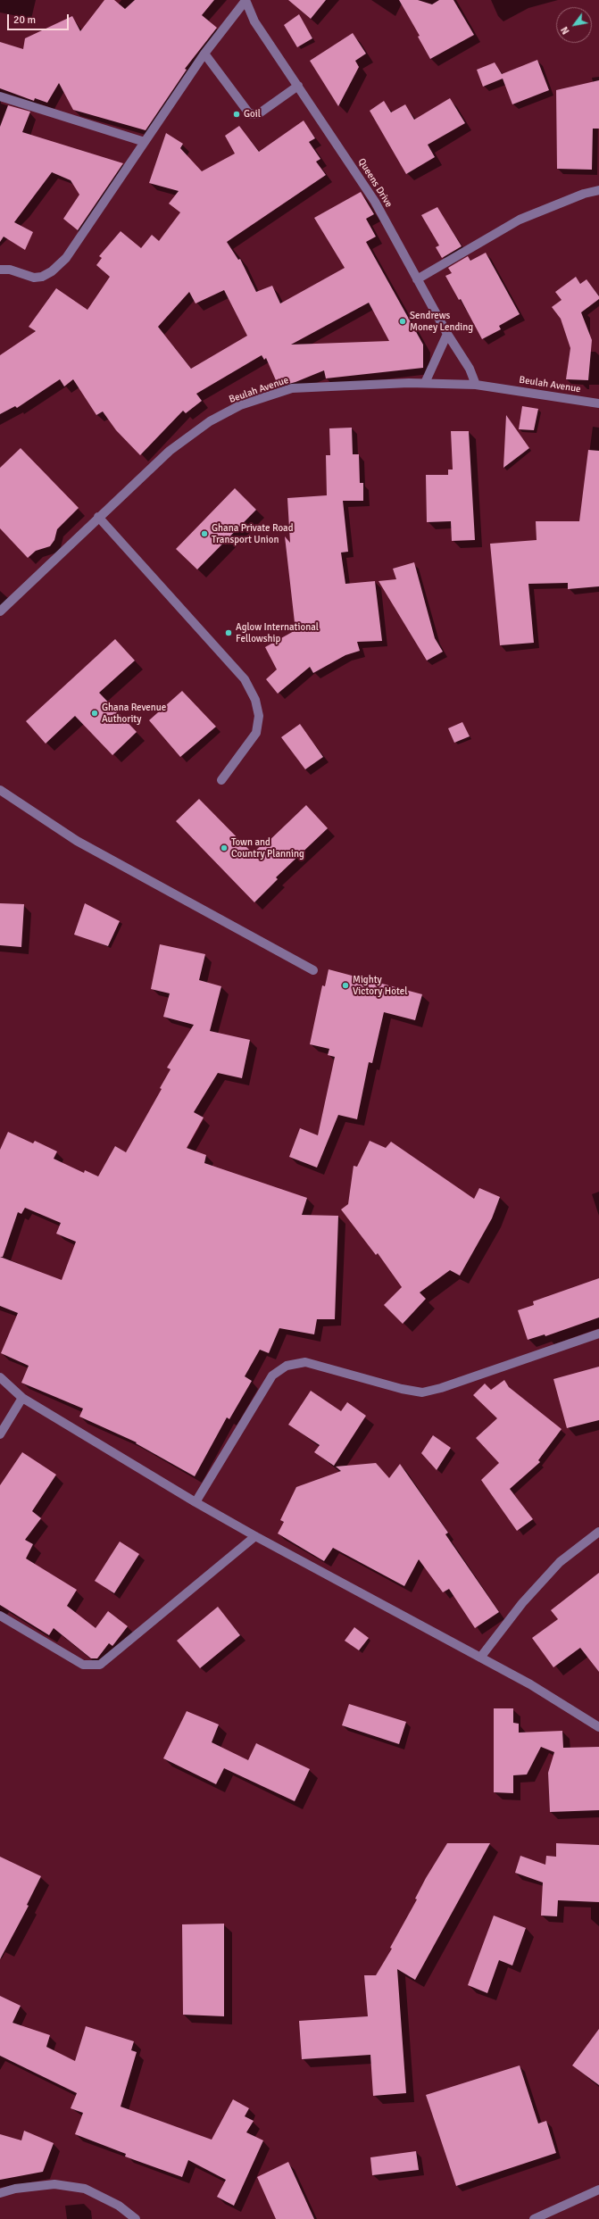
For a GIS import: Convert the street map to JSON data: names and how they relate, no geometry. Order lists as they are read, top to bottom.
{
  "streets": {
    "street": ["Queens Drive", "Beulah Avenue"]
  },
  "crossings": [
    ["Queens Drive", "Beulah Avenue"]
  ],
  "places": [
    "Goil",
    "Sendrews Money Lending",
    "Ghana Private Road Transport Union",
    "Aglow International Fellowship",
    "Ghana Revenue Authority",
    "Town and Country Planning",
    "Mighty Victory Hotel"
  ],
  "scale_bar": "20 m",
  "north": "bottom left"
}
